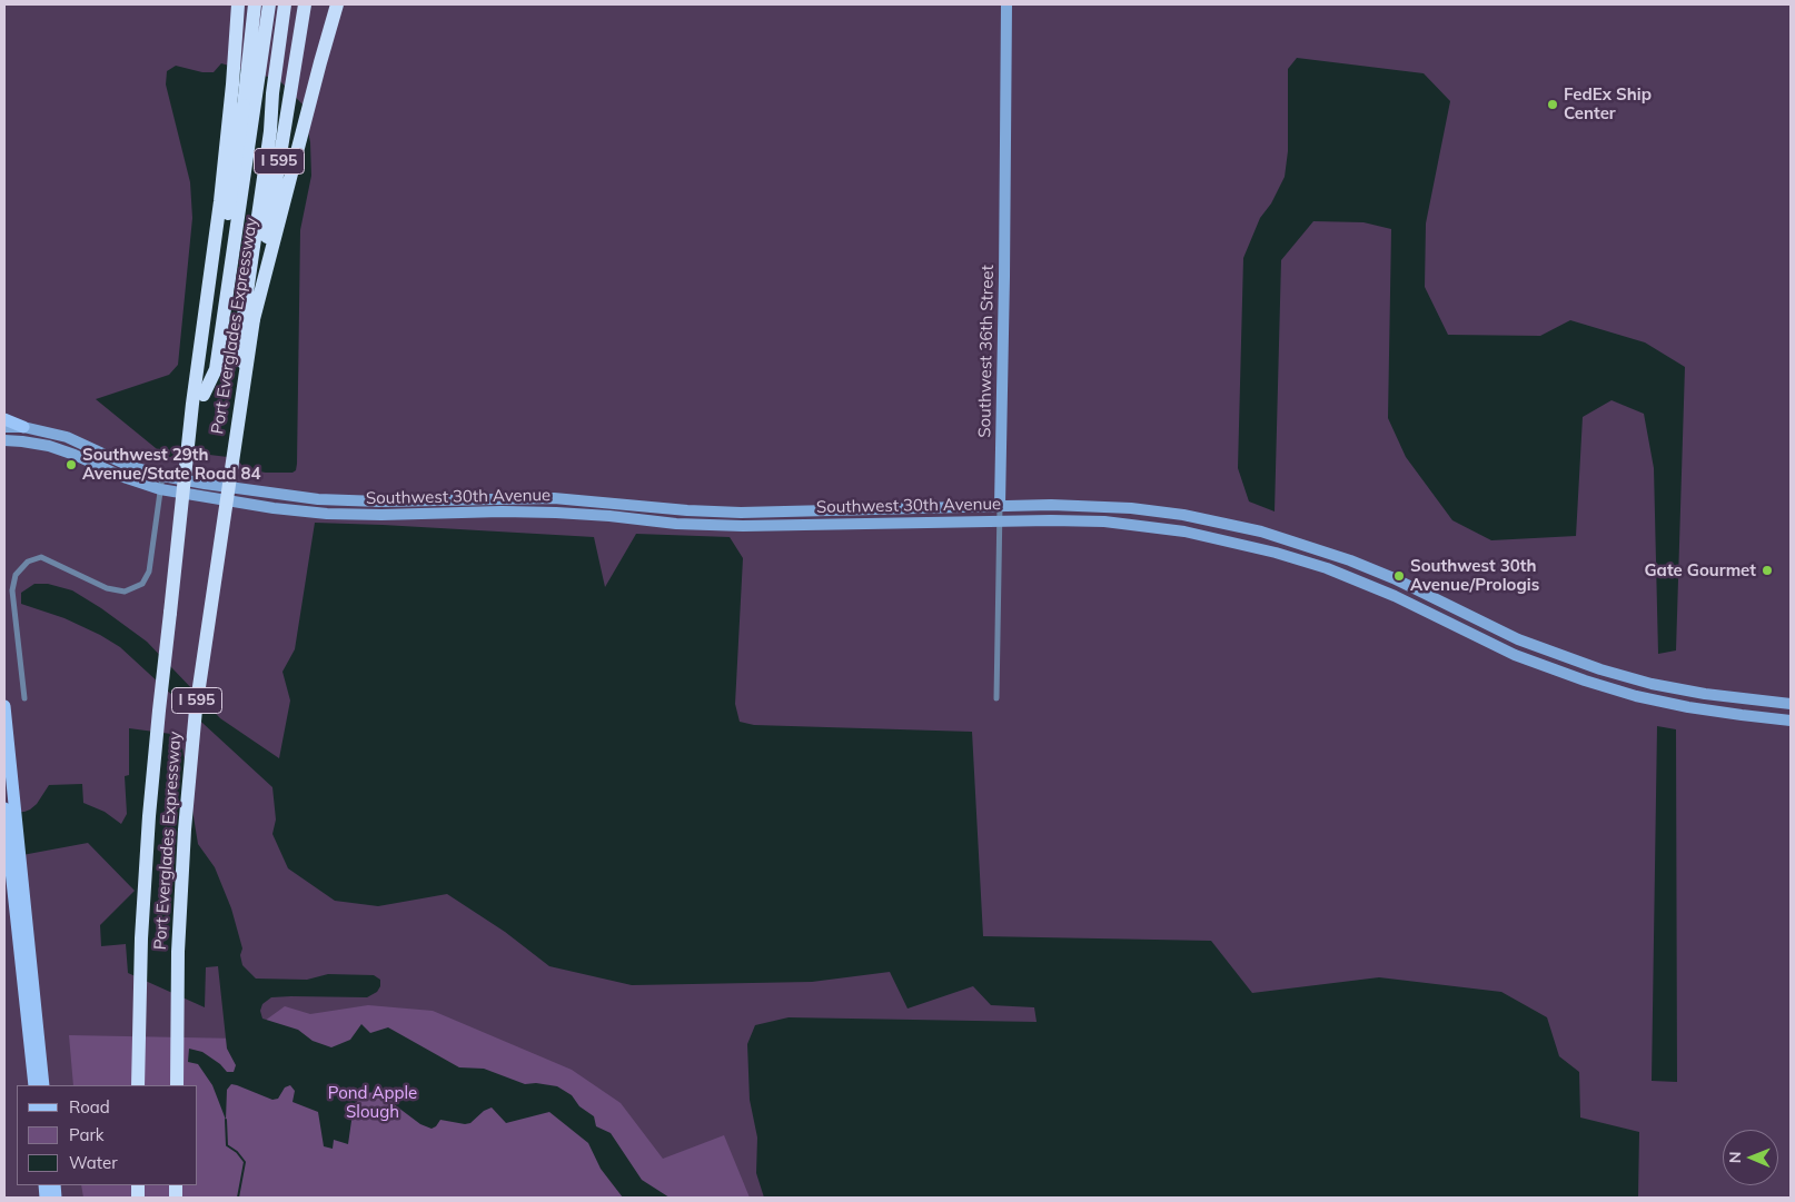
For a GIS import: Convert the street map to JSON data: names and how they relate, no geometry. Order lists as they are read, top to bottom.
{
  "streets": {
    "highway": ["I 595", "Port Everglades Expressway"],
    "main road": ["Southwest 36th Street", "Southwest 30th Avenue"]
  },
  "crossings": [
    ["Southwest 36th Street", "Southwest 30th Avenue"]
  ],
  "parks": ["Pond Apple Slough"],
  "places": [
    "FedEx Ship Center",
    "Southwest 29th Avenue/State Road 84",
    "Gate Gourmet",
    "Southwest 30th Avenue/Prologis"
  ],
  "legend": ["Road", "Park", "Water"],
  "north": "left"
}
